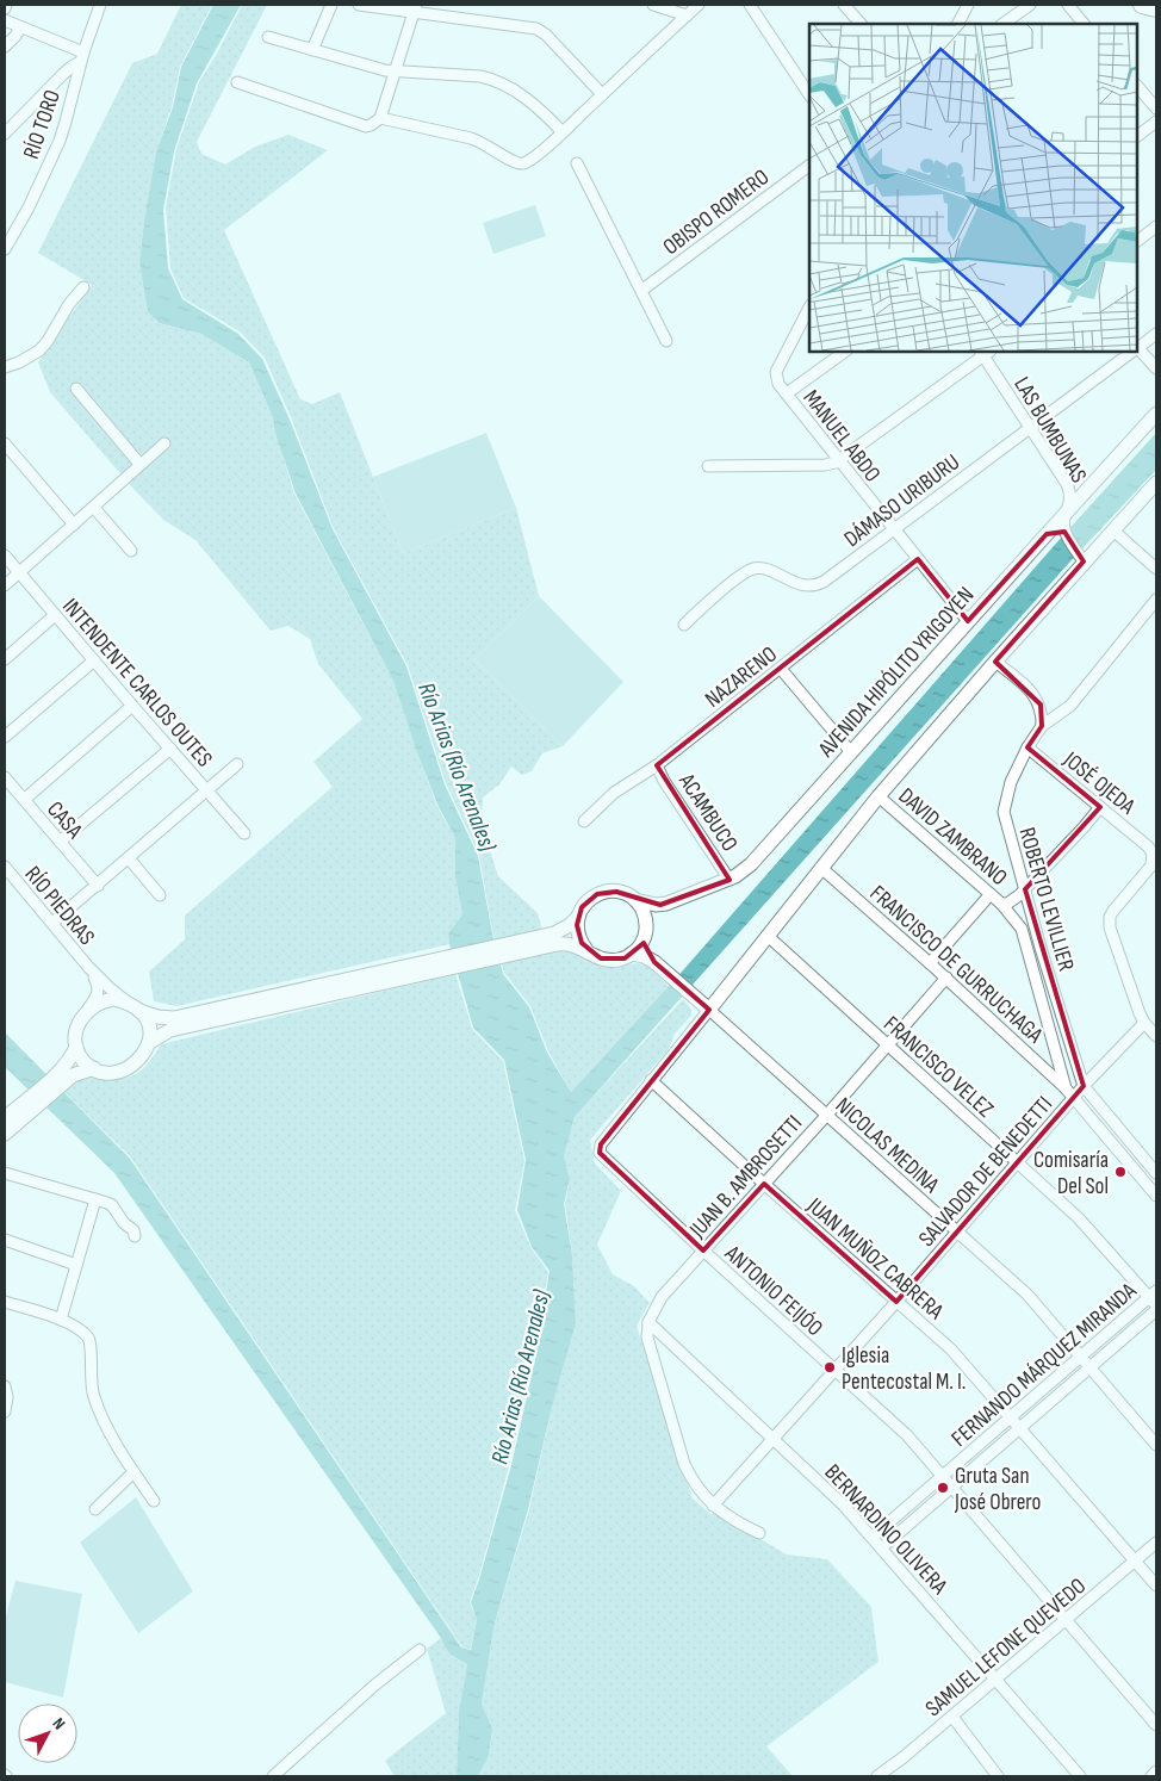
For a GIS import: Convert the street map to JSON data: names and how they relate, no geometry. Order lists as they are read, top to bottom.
{
  "streets": {
    "main road": ["AVENIDA HIPÓLITO YRIGOYEN"],
    "street": [
      "RÍO TORO",
      "OBISPO ROMERO",
      "LAS BUMBUNAS",
      "MANUEL ABDO",
      "DÁMASO URIBURU",
      "NAZARENO",
      "INTENDENTE CARLOS OUTES",
      "JOSÉ OJEDA",
      "ACAMBUCO",
      "CASA",
      "DAVID ZAMBRANO",
      "ROBERTO LEVILLIER",
      "RÍO PIEDRAS",
      "FRANCISCO DE GURRUCHAGA",
      "FRANCISCO VELEZ",
      "NICOLAS MEDINA",
      "SALVADOR DE BENEDETTI",
      "JUAN B. AMBROSETTI",
      "JUAN MUÑOZ CABRERA",
      "ANTONIO FEIJÓO",
      "FERNANDO MÁRQUEZ MIRANDA",
      "BERNARDINO OLIVERA",
      "SAMUEL LEFONE QUEVEDO"
    ]
  },
  "crossings": [
    ["LAS BUMBUNAS", "DÁMASO URIBURU"],
    ["LAS BUMBUNAS", "AVENIDA HIPÓLITO YRIGOYEN"],
    ["MANUEL ABDO", "DÁMASO URIBURU"],
    ["MANUEL ABDO", "AVENIDA HIPÓLITO YRIGOYEN"],
    ["MANUEL ABDO", "NAZARENO"],
    ["AVENIDA HIPÓLITO YRIGOYEN", "ACAMBUCO"],
    ["NAZARENO", "ACAMBUCO"],
    ["JOSÉ OJEDA", "ROBERTO LEVILLIER"],
    ["JOSÉ OJEDA", "SALVADOR DE BENEDETTI"],
    ["DAVID ZAMBRANO", "ROBERTO LEVILLIER"],
    ["ROBERTO LEVILLIER", "FRANCISCO DE GURRUCHAGA"],
    ["ROBERTO LEVILLIER", "SALVADOR DE BENEDETTI"],
    ["FRANCISCO DE GURRUCHAGA", "JUAN B. AMBROSETTI"],
    ["FRANCISCO VELEZ", "SALVADOR DE BENEDETTI"],
    ["FRANCISCO VELEZ", "JUAN B. AMBROSETTI"],
    ["FRANCISCO VELEZ", "FERNANDO MÁRQUEZ MIRANDA"],
    ["NICOLAS MEDINA", "SALVADOR DE BENEDETTI"],
    ["NICOLAS MEDINA", "JUAN B. AMBROSETTI"],
    ["NICOLAS MEDINA", "FERNANDO MÁRQUEZ MIRANDA"],
    ["SALVADOR DE BENEDETTI", "JUAN MUÑOZ CABRERA"],
    ["SALVADOR DE BENEDETTI", "ANTONIO FEIJÓO"],
    ["SALVADOR DE BENEDETTI", "BERNARDINO OLIVERA"],
    ["JUAN B. AMBROSETTI", "JUAN MUÑOZ CABRERA"],
    ["JUAN B. AMBROSETTI", "ANTONIO FEIJÓO"],
    ["JUAN B. AMBROSETTI", "BERNARDINO OLIVERA"],
    ["JUAN MUÑOZ CABRERA", "ANTONIO FEIJÓO"],
    ["JUAN MUÑOZ CABRERA", "FERNANDO MÁRQUEZ MIRANDA"],
    ["JUAN MUÑOZ CABRERA", "SAMUEL LEFONE QUEVEDO"],
    ["ANTONIO FEIJÓO", "FERNANDO MÁRQUEZ MIRANDA"],
    ["ANTONIO FEIJÓO", "SAMUEL LEFONE QUEVEDO"],
    ["FERNANDO MÁRQUEZ MIRANDA", "BERNARDINO OLIVERA"],
    ["BERNARDINO OLIVERA", "SAMUEL LEFONE QUEVEDO"]
  ],
  "water": ["Río Arias (Río Arenales)"],
  "places": ["Comisaría Del Sol", "Iglesia Pentecostal M. I.", "Gruta San José Obrero"],
  "north": "top right"
}
